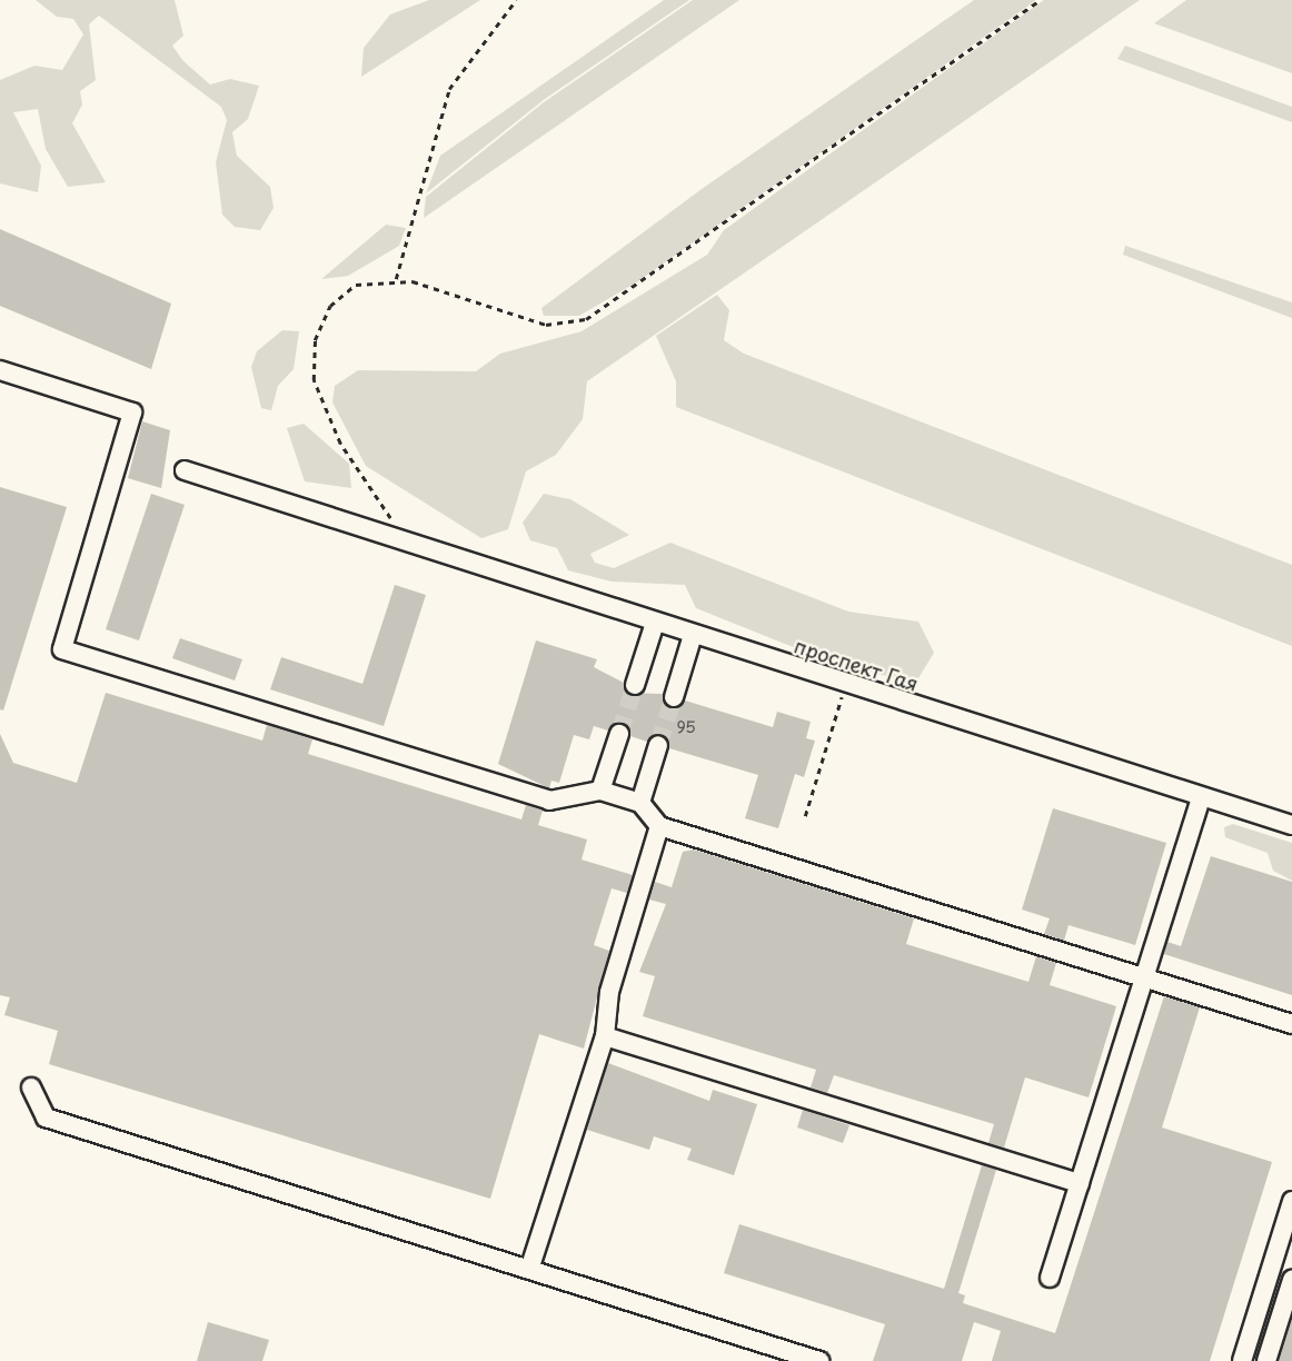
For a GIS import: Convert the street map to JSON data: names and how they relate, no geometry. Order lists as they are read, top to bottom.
{
  "streets": {
    "street": ["проспект Гая"]
  },
  "house_numbers": ["95"]
}
